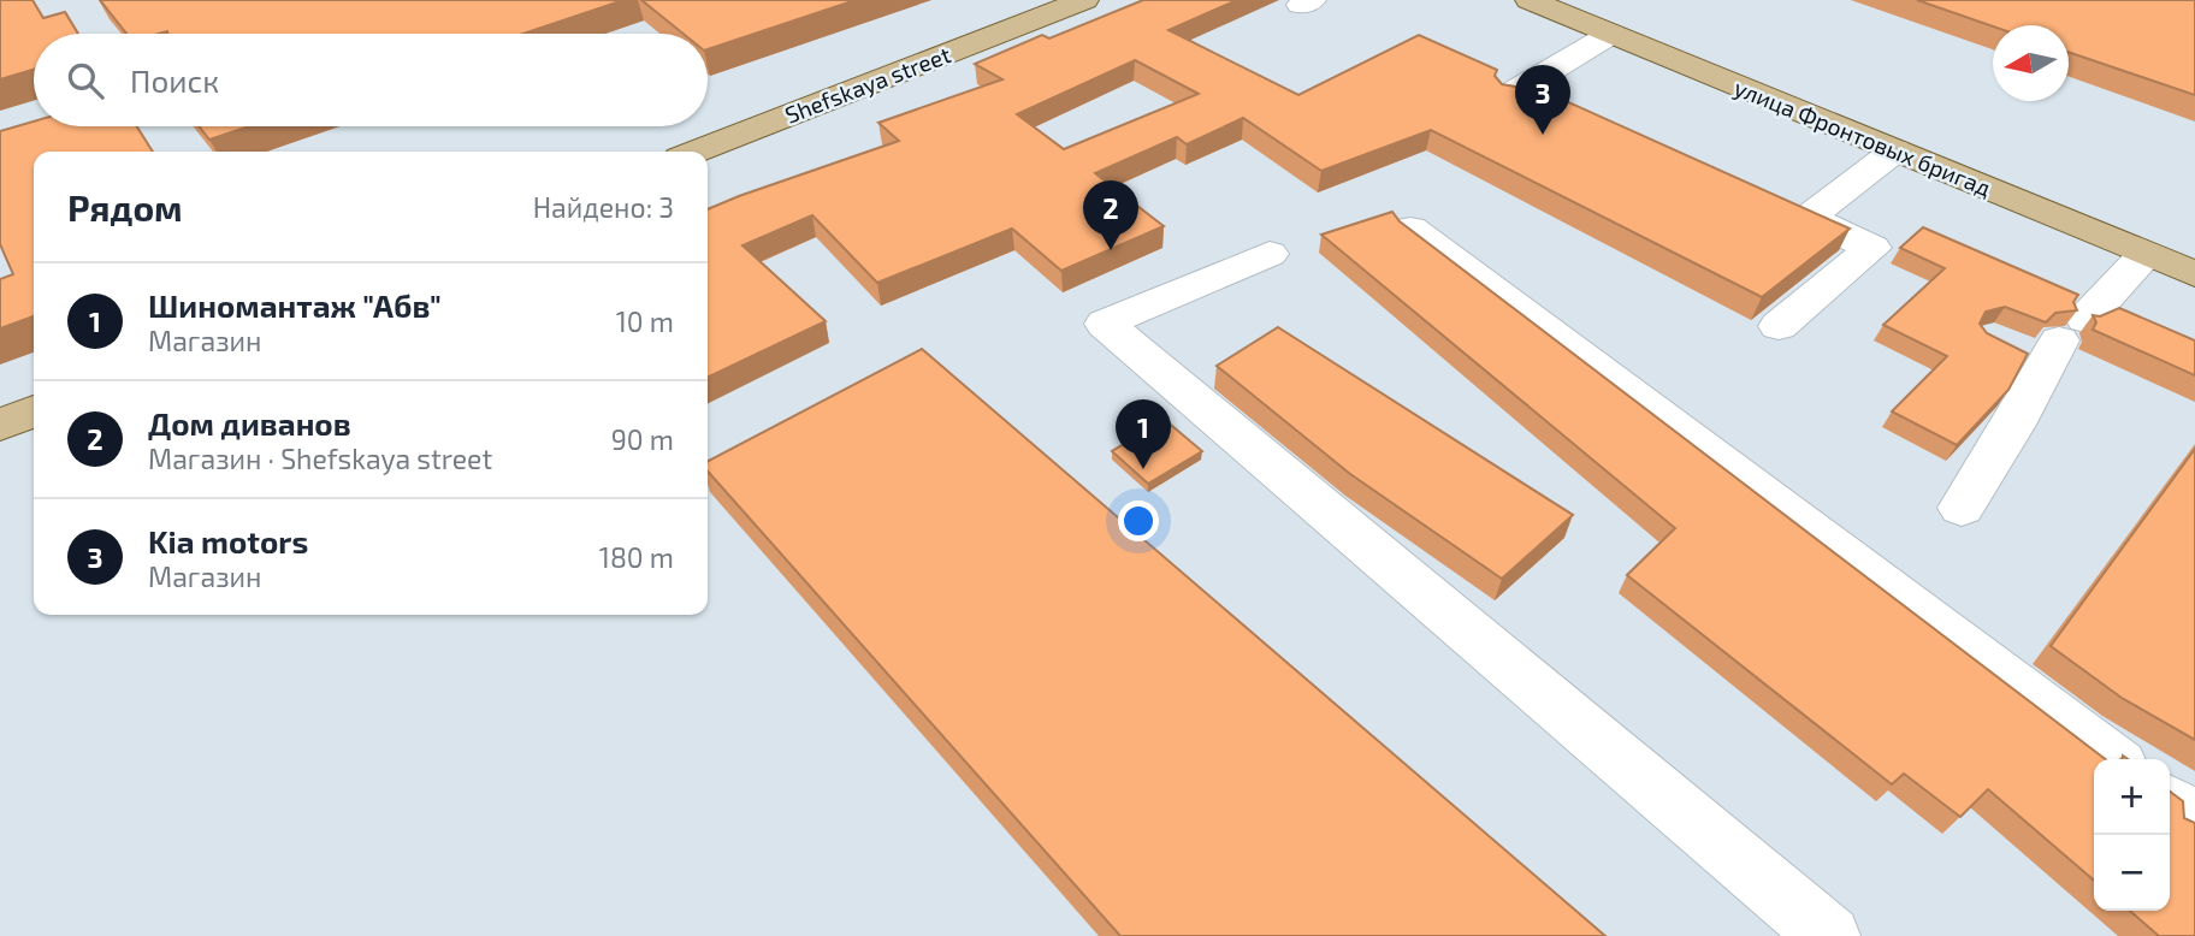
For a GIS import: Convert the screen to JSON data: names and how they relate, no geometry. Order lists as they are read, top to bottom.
{
  "streets": {
    "main road": ["улица Фронтовых бригад"]
  },
  "north": "left",
  "page": {
    "search": "Поиск",
    "pins": ["3", "2", "1"],
    "heading": ["Рядом", "Найдено: 3"],
    "list": [
      {
        "mark": "1",
        "name": "Шиномантаж \"Абв\"",
        "note": "Магазин",
        "value": "10 m"
      },
      {
        "mark": "2",
        "name": "Дом диванов",
        "note": "Магазин · Shefskaya street",
        "value": "90 m"
      },
      {
        "mark": "3",
        "name": "Kia motors",
        "note": "Магазин",
        "value": "180 m"
      }
    ],
    "map_buttons": ["+", "−"]
  }
}
